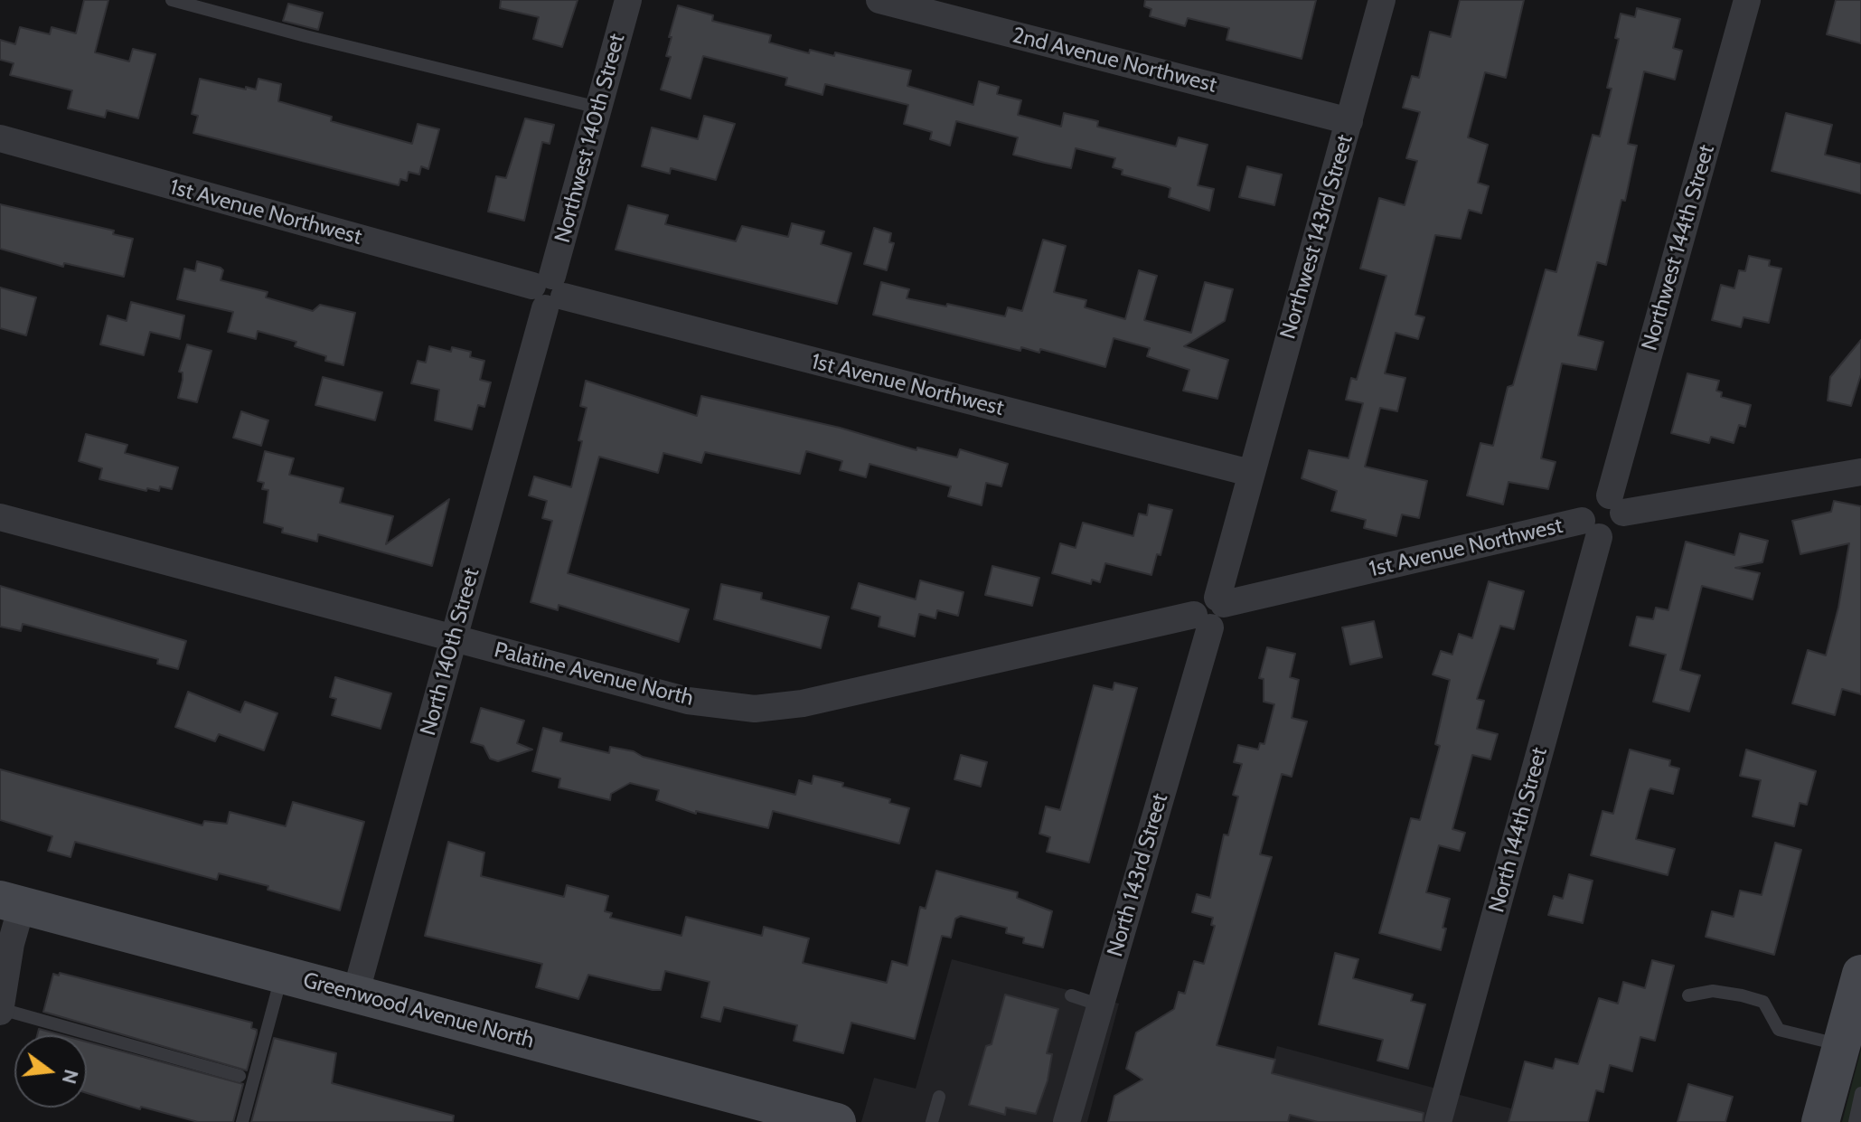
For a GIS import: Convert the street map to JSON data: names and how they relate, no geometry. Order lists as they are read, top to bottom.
{
  "streets": {
    "main road": ["Greenwood Avenue North"],
    "street": [
      "2nd Avenue Northwest",
      "Northwest 140th Street",
      "1st Avenue Northwest",
      "Northwest 143rd Street",
      "Northwest 144th Street",
      "North 140th Street",
      "Palatine Avenue North",
      "North 144th Street",
      "North 143rd Street"
    ]
  },
  "crossings": [
    ["2nd Avenue Northwest", "Northwest 143rd Street"],
    ["Northwest 140th Street", "1st Avenue Northwest"],
    ["Northwest 140th Street", "North 140th Street"],
    ["1st Avenue Northwest", "Northwest 143rd Street"],
    ["1st Avenue Northwest", "Northwest 144th Street"],
    ["1st Avenue Northwest", "North 140th Street"],
    ["1st Avenue Northwest", "North 144th Street"],
    ["Northwest 144th Street", "North 144th Street"],
    ["North 140th Street", "Palatine Avenue North"],
    ["North 140th Street", "Greenwood Avenue North"],
    ["Palatine Avenue North", "North 143rd Street"]
  ],
  "north": "right"
}
